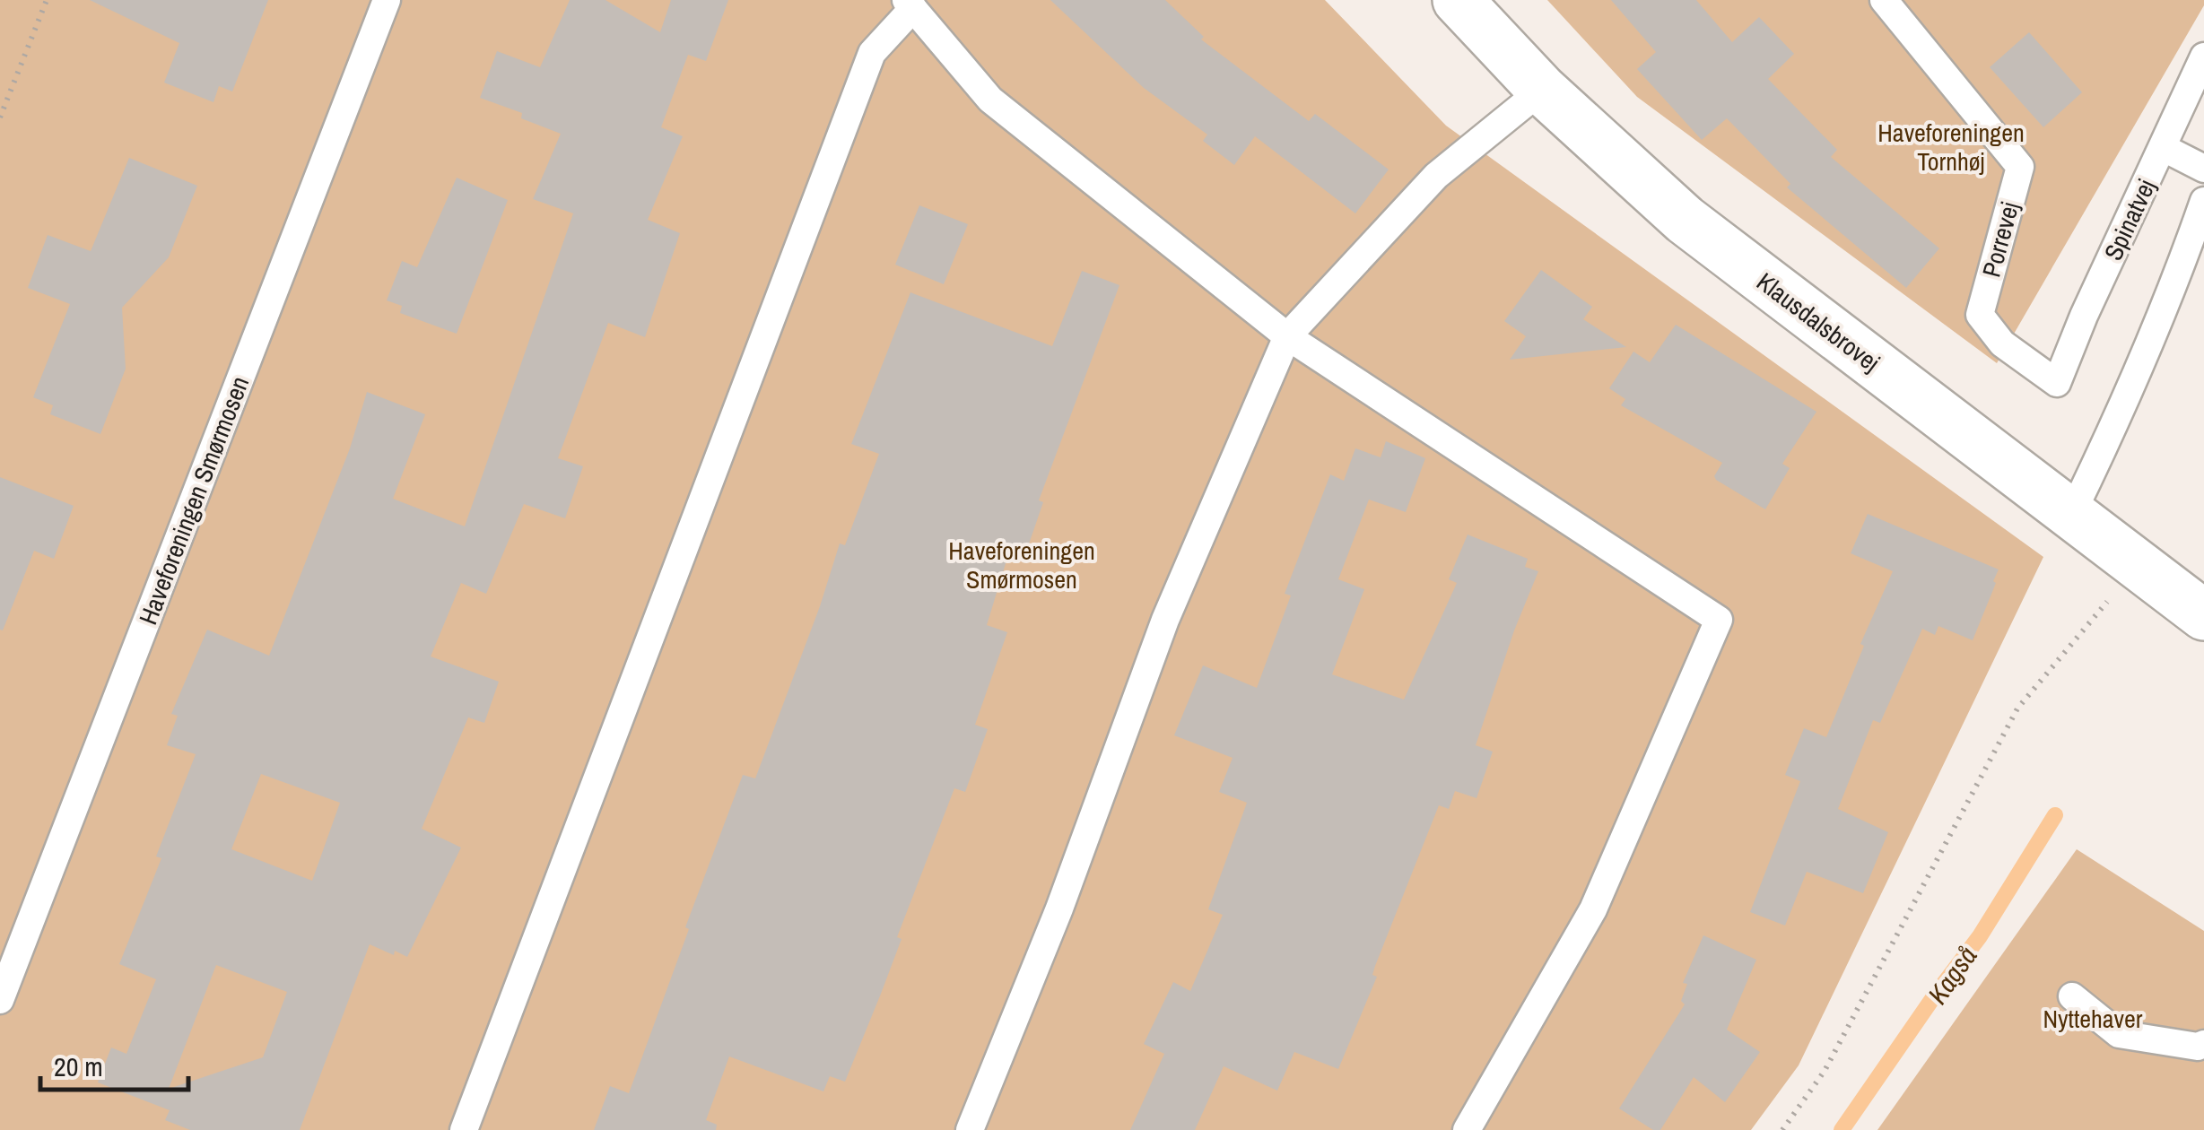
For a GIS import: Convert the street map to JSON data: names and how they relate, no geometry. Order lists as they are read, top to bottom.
{
  "streets": {
    "street": ["Klausdalsbrovej"],
    "lane": ["Spinatvej", "Porrevej", "Haveforeningen Smørmosen"]
  },
  "crossings": [
    ["Spinatvej", "Porrevej"]
  ],
  "water": ["Kagså"],
  "parks": ["Haveforeningen Tornhøj", "Haveforeningen Smørmosen", "Nyttehaver"],
  "scale_bar": "20 m"
}
